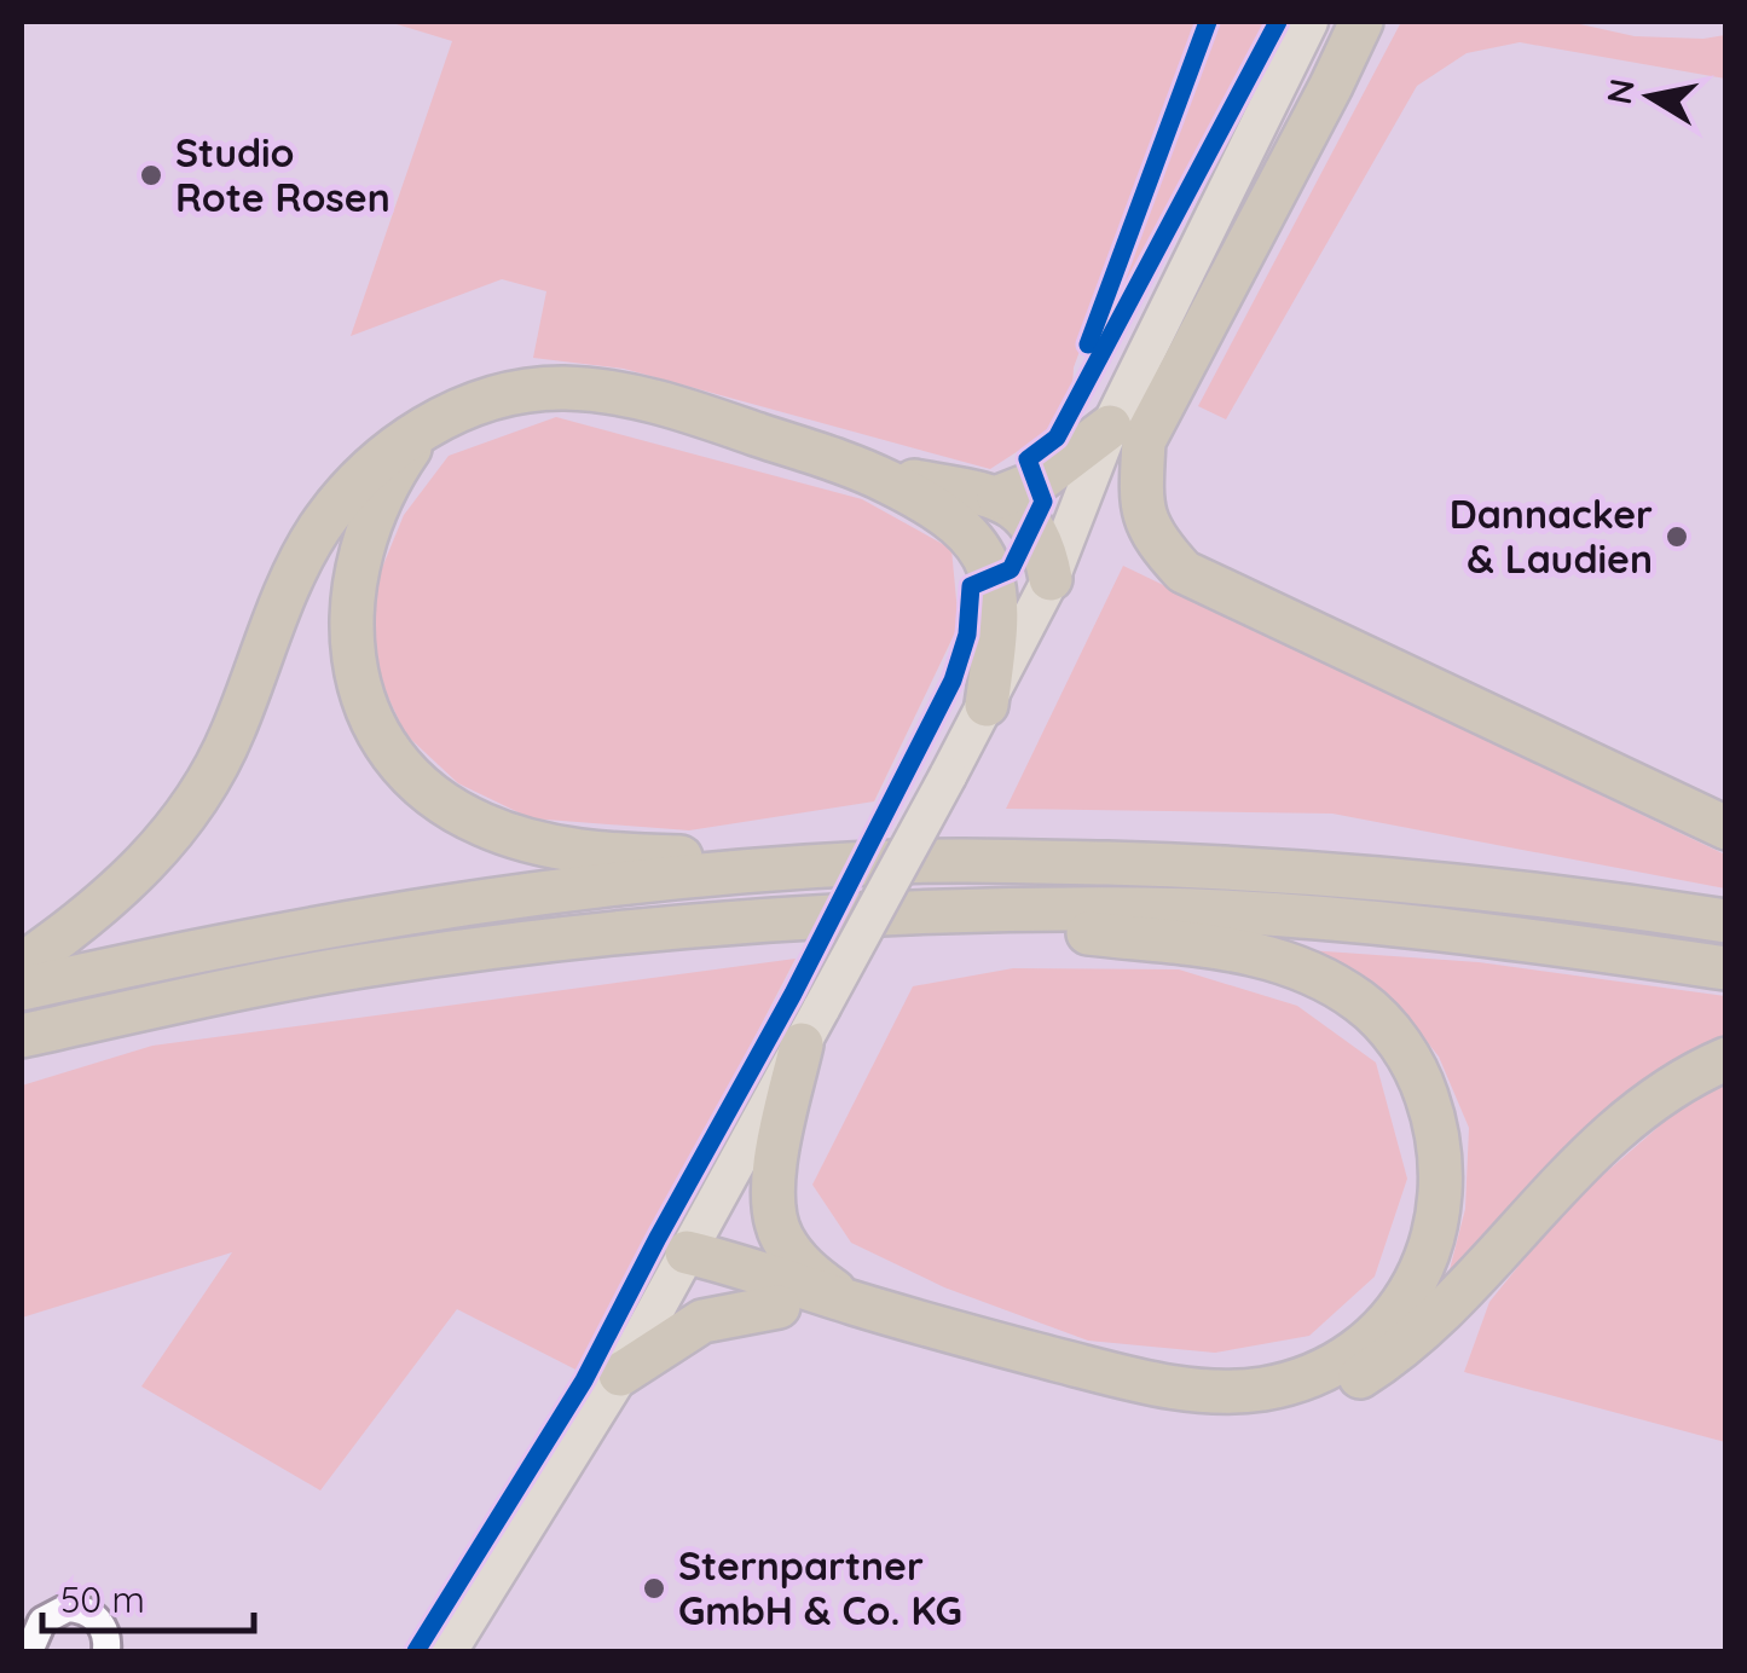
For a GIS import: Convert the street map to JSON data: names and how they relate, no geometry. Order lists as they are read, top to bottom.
{
  "places": ["Studio Rote Rosen", "Dannacker & Laudien", "Sternpartner GmbH & Co. KG"],
  "scale_bar": "50 m",
  "north": "left"
}
